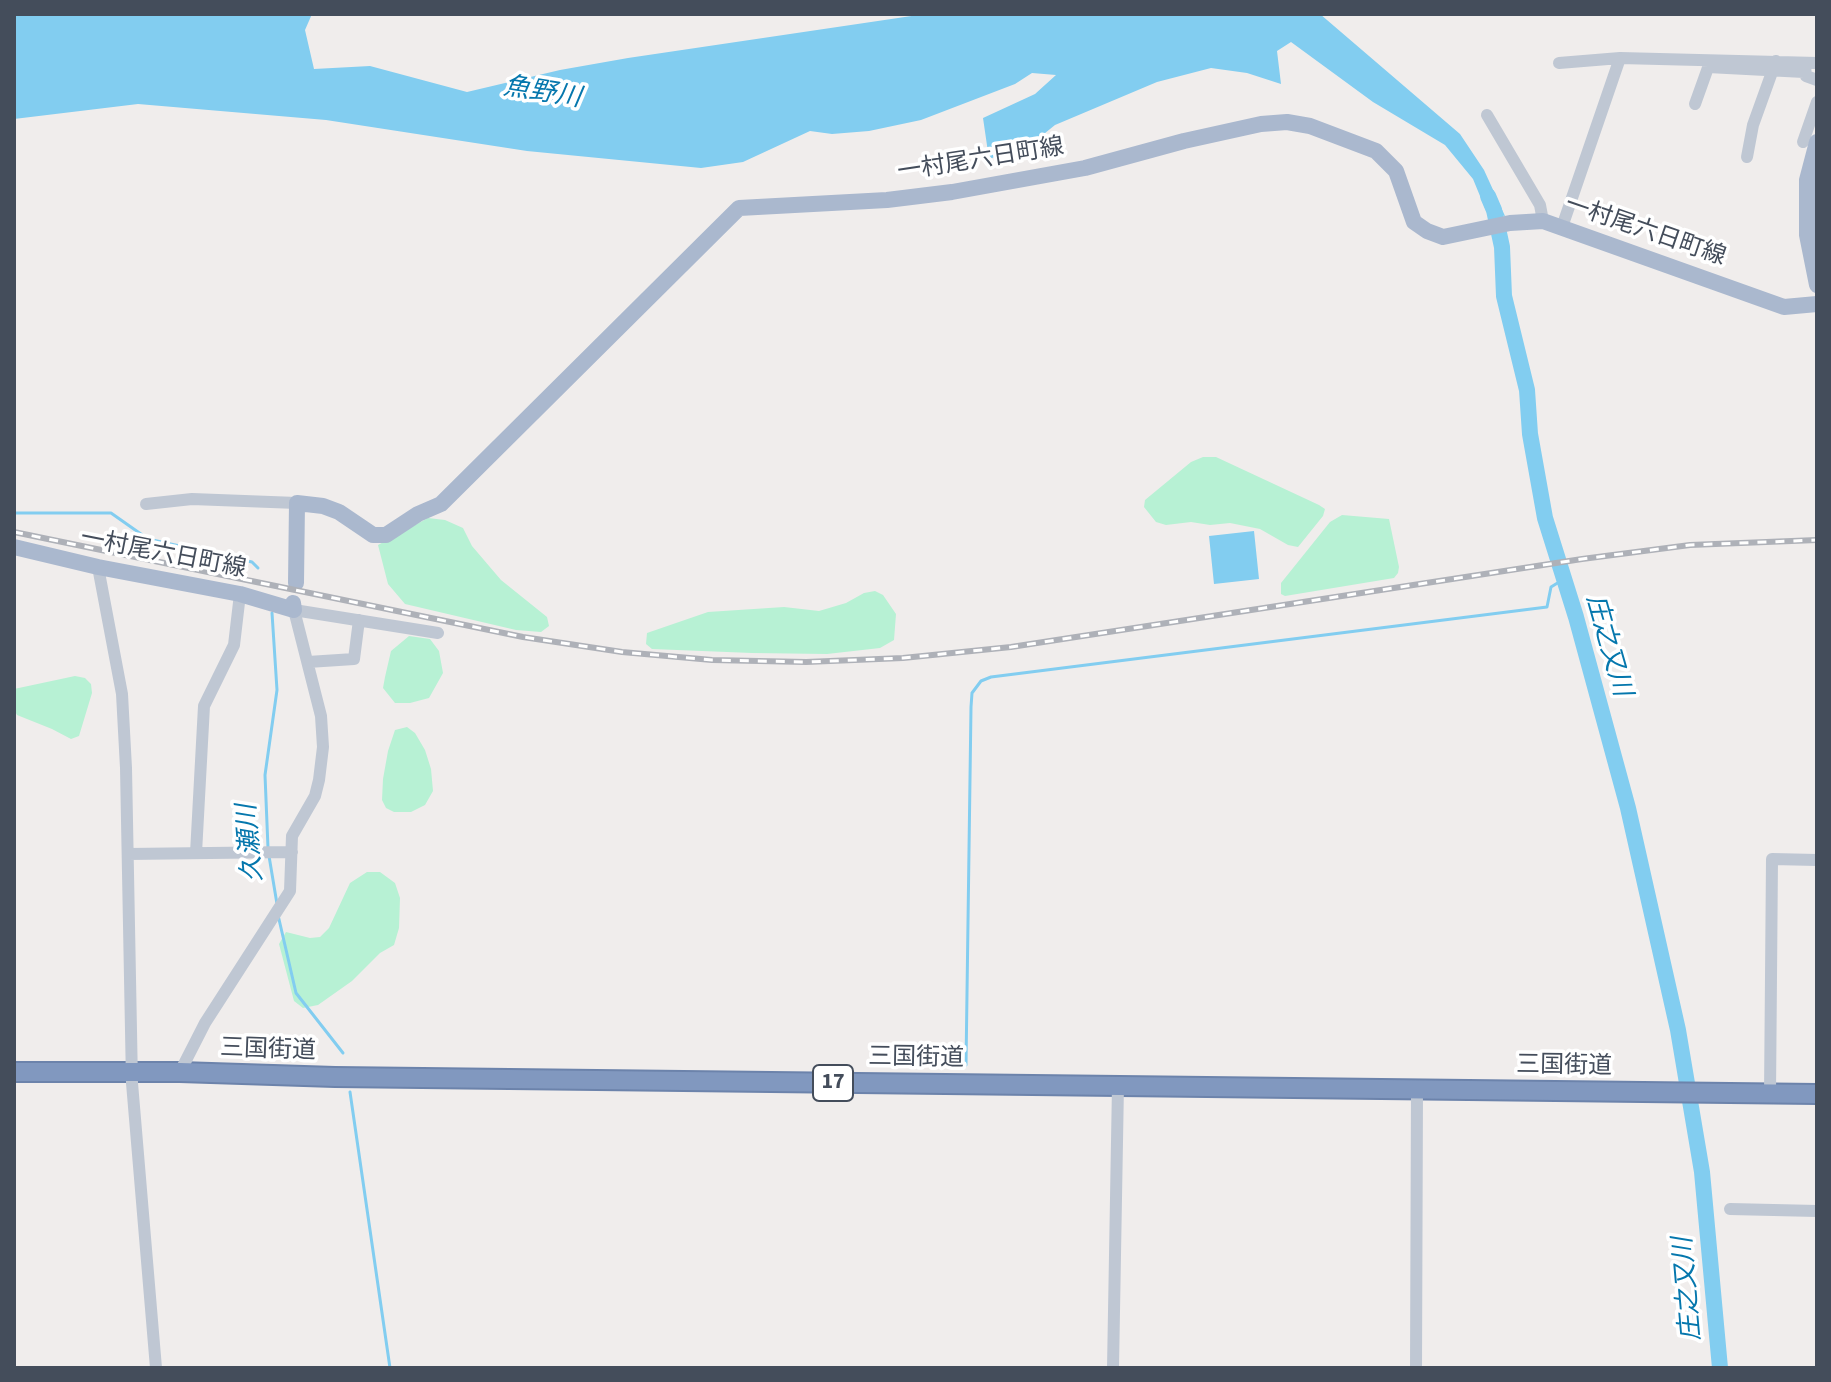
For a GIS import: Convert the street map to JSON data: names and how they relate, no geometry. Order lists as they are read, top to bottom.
{
  "streets": {
    "highway": ["三国街道", "17"],
    "main road": ["一村尾六日町線"]
  },
  "water": ["魚野川", "庄之又川", "久瀬川"]
}
